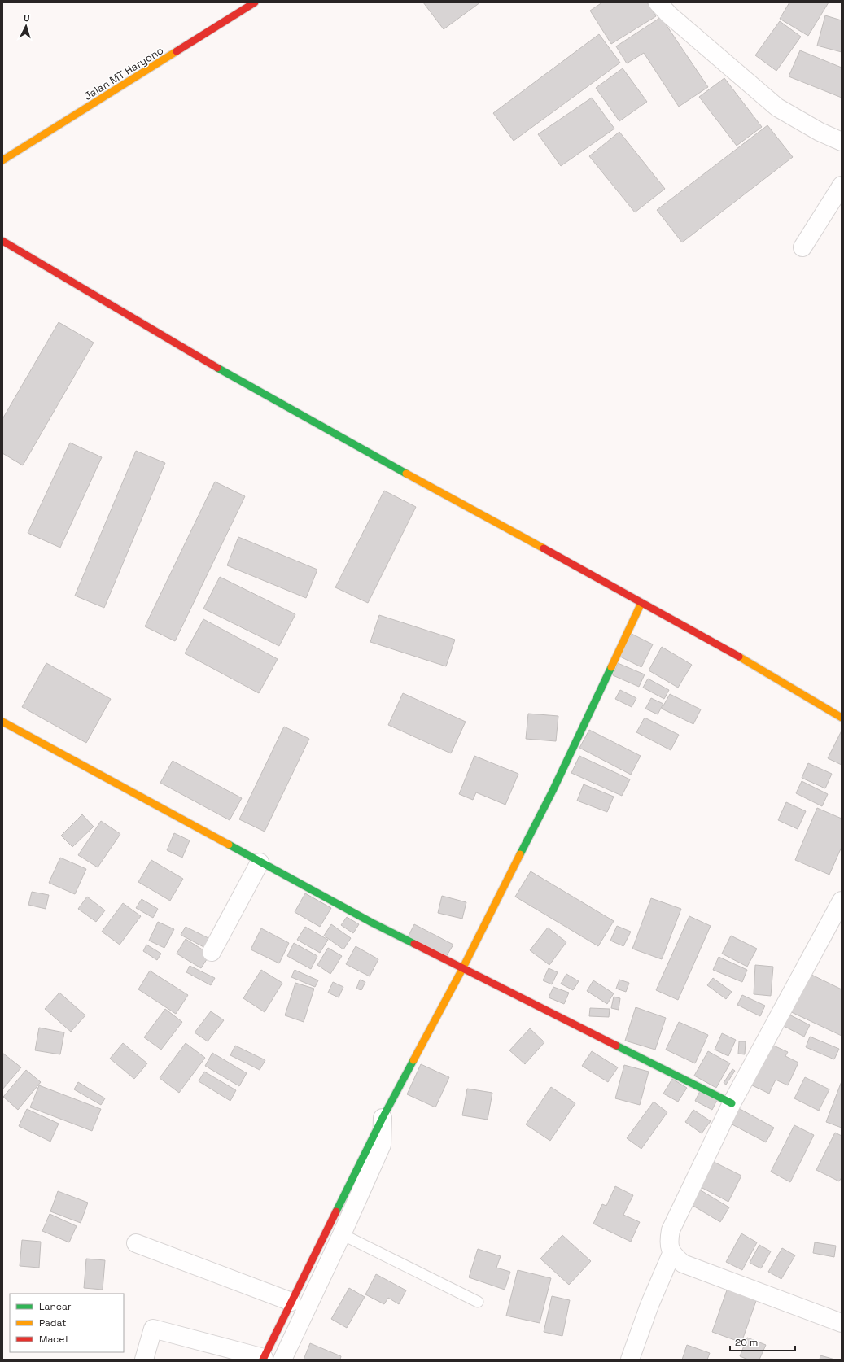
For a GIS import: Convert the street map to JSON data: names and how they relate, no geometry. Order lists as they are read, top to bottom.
{
  "streets": {
    "street": ["Jalan MT Haryono"]
  },
  "legend": ["Lancar", "Padat", "Macet"],
  "scale_bar": "20 m",
  "north": "top"
}
